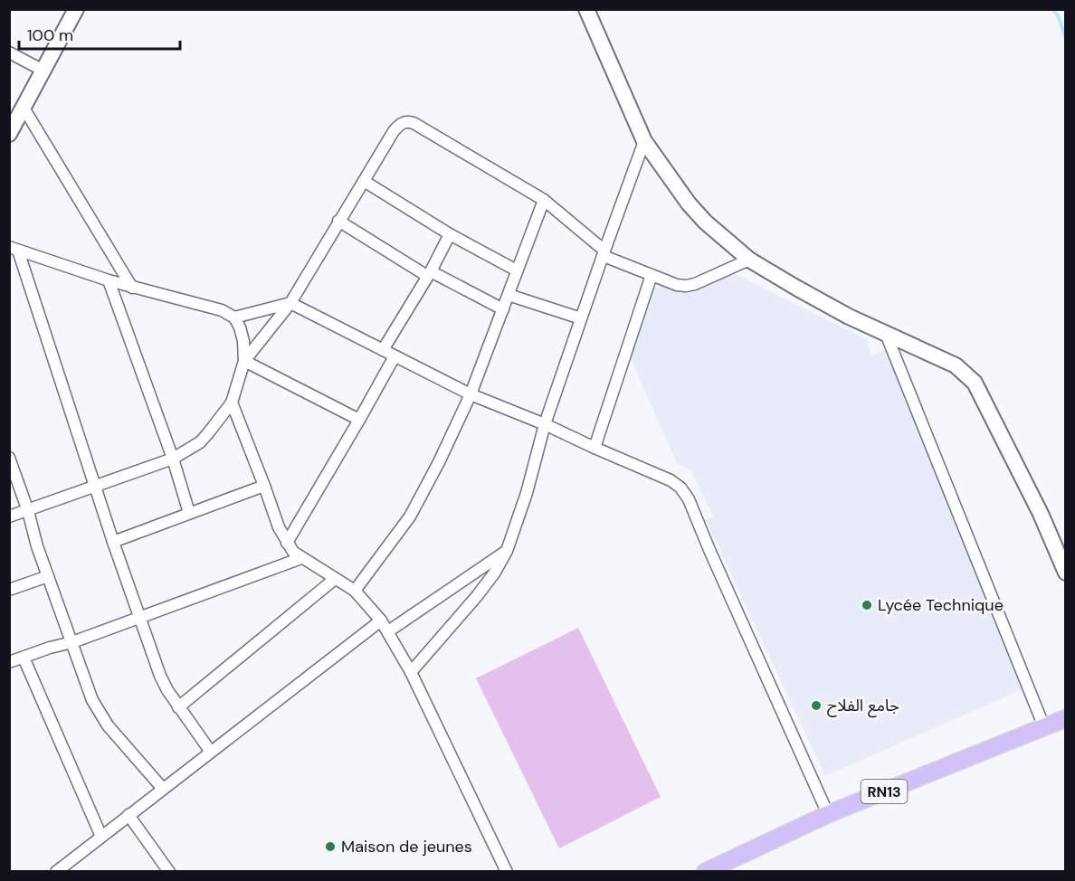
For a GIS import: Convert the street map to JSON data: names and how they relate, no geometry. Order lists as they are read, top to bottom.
{
  "streets": {
    "main road": ["RN13"]
  },
  "places": ["Lycée Technique", "جامع الفلاح", "Maison de jeunes"],
  "scale_bar": "100 m"
}
